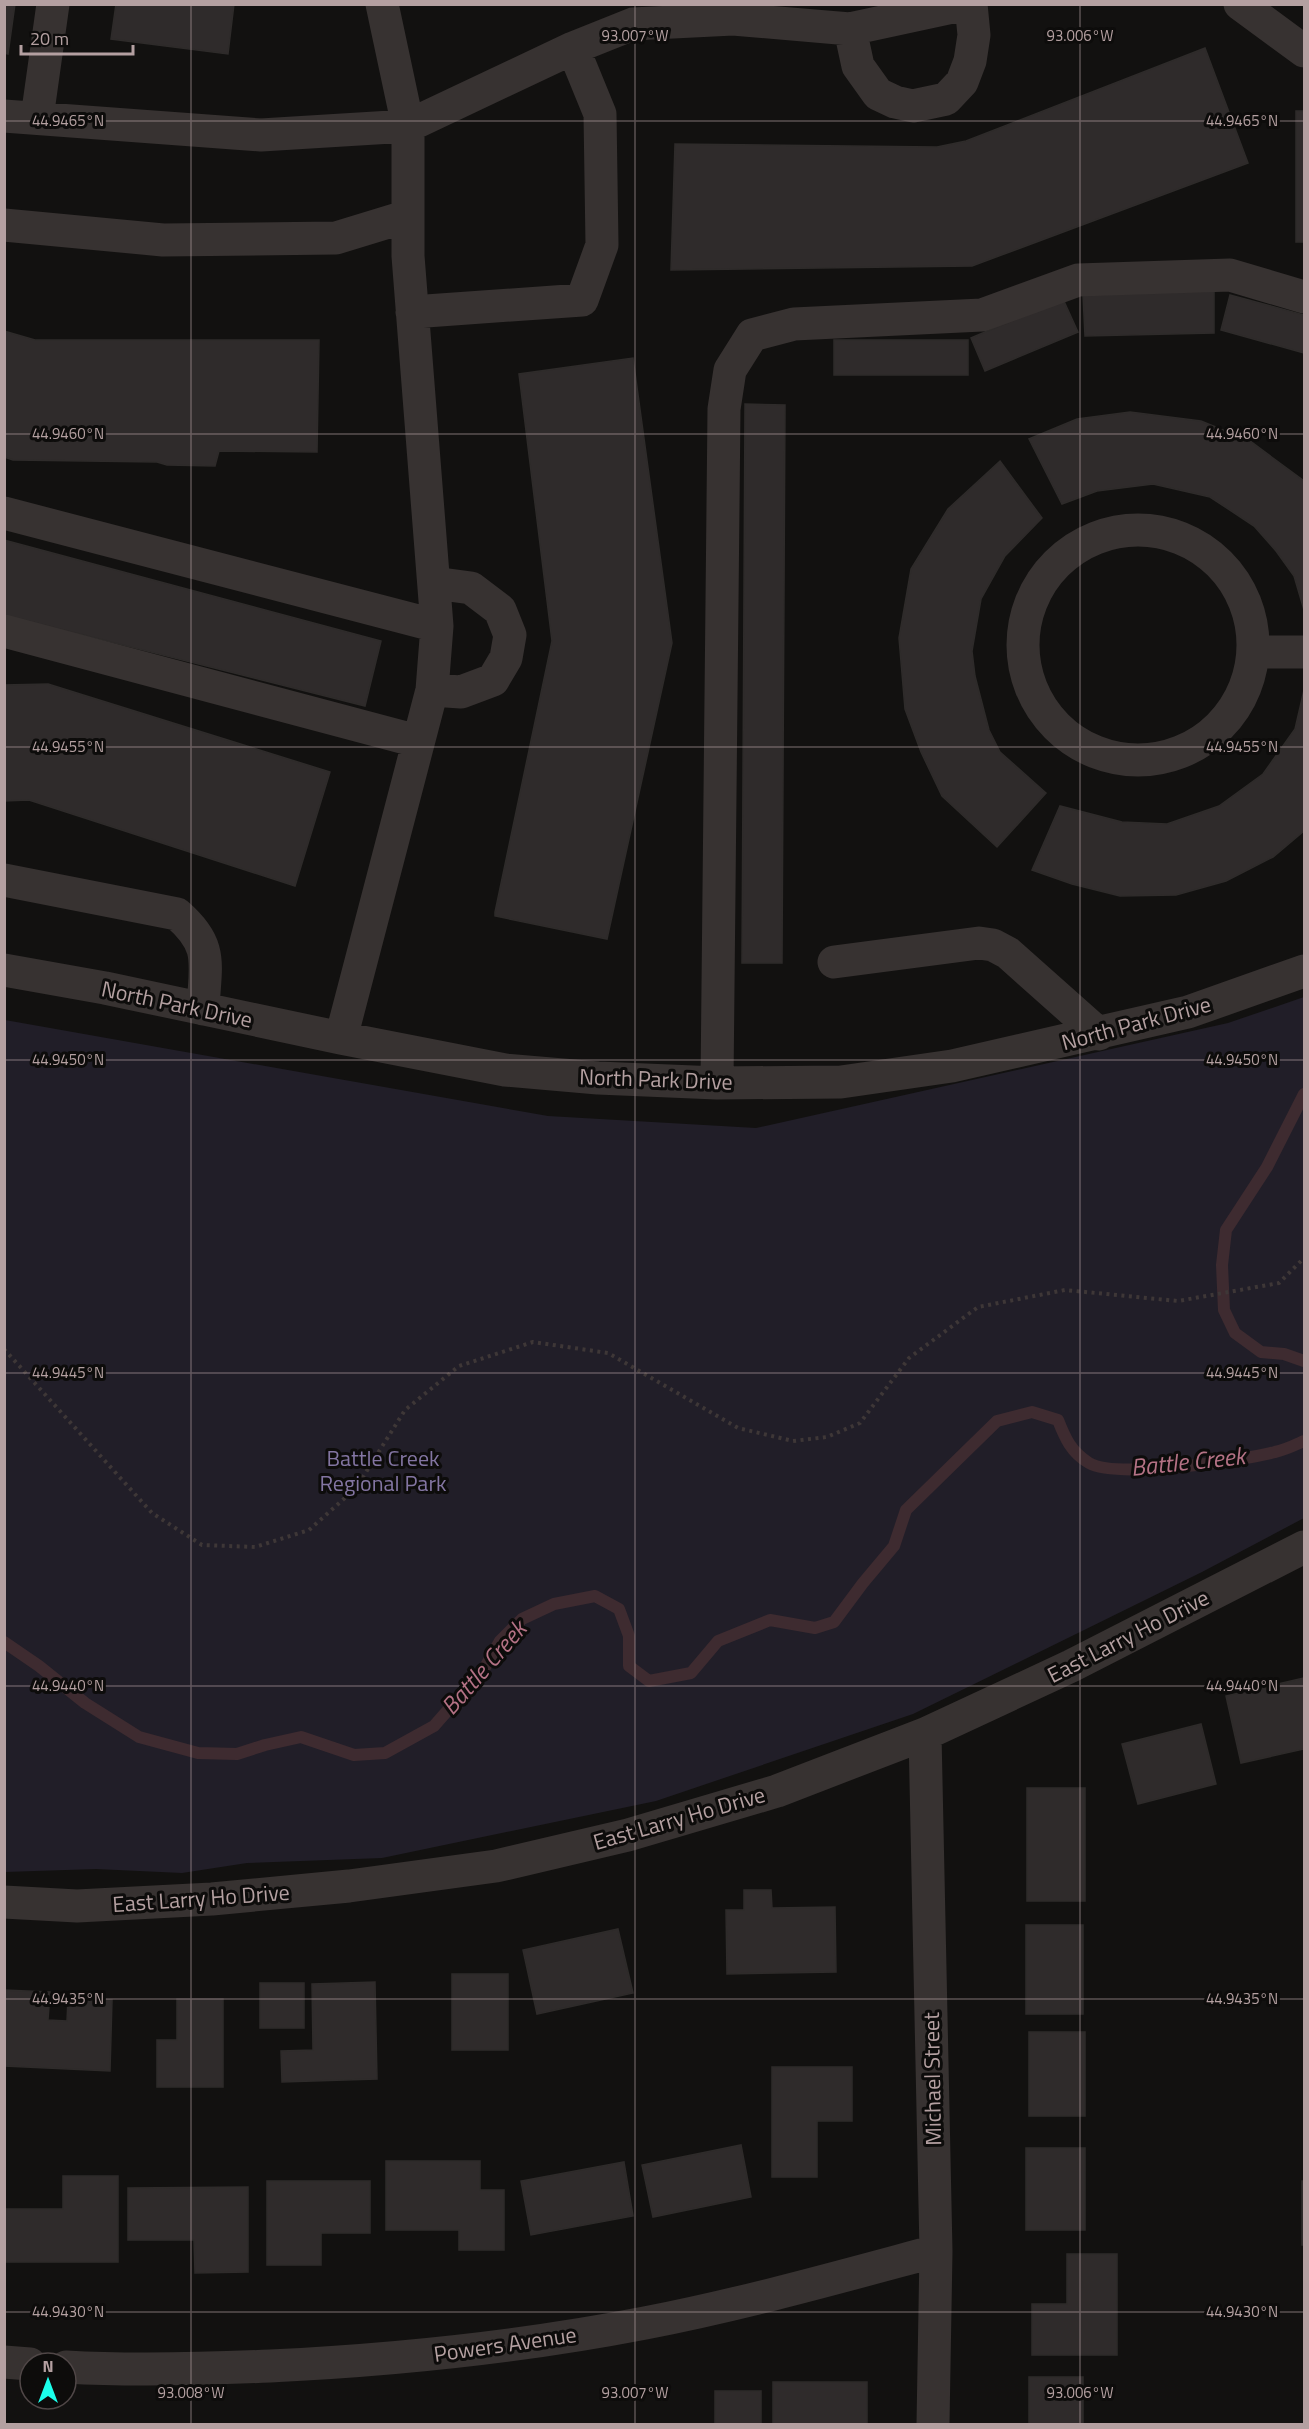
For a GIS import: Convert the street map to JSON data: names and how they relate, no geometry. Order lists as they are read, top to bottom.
{
  "streets": {
    "street": [
      "North Park Drive",
      "East Larry Ho Drive",
      "Michael Street",
      "Powers Avenue"
    ]
  },
  "crossings": [
    ["East Larry Ho Drive", "Michael Street"],
    ["Michael Street", "Powers Avenue"]
  ],
  "water": ["Battle Creek"],
  "parks": ["Battle Creek Regional Park"],
  "scale_bar": "20 m",
  "north": "top",
  "coordinates": [
    "93.007°W",
    "93.006°W",
    "44.9465°N",
    "44.9460°N",
    "44.9455°N",
    "44.9450°N",
    "44.9445°N",
    "44.9440°N",
    "44.9435°N",
    "44.9430°N",
    "93.008°W"
  ]
}
